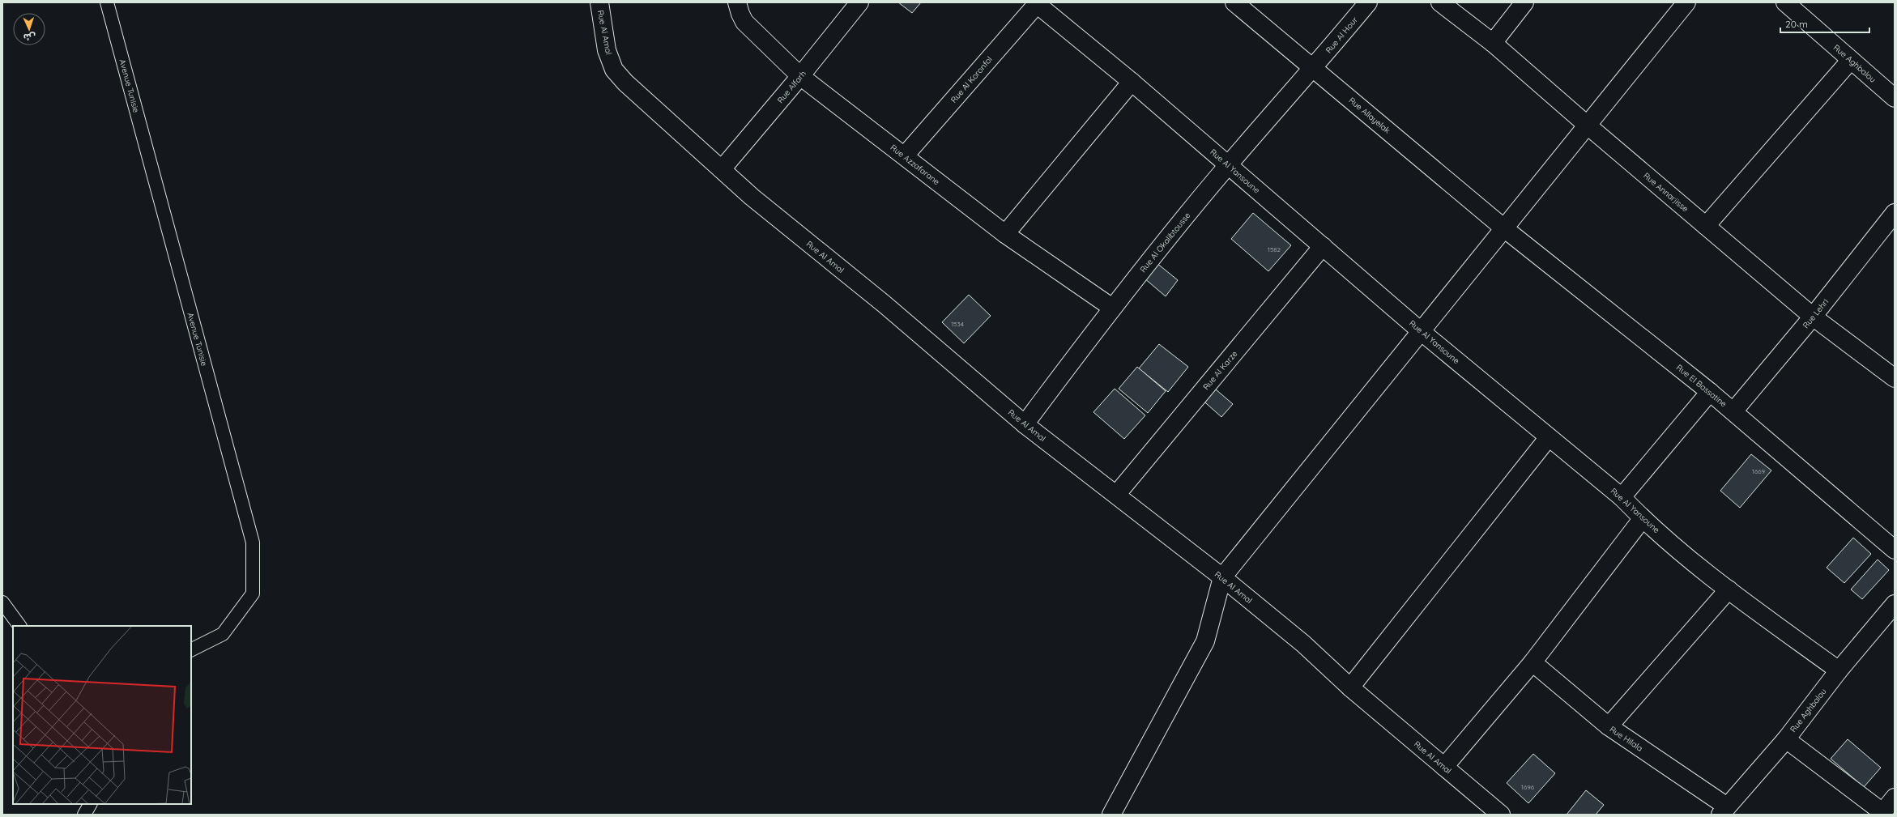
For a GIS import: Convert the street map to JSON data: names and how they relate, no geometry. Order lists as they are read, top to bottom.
{
  "streets": {
    "street": [
      "Rue Al Amal",
      "Rue Al Hour",
      "Rue Aghbalou",
      "Rue Al Koronfol",
      "Rue Alfarh",
      "Rue Allayelak",
      "Rue Azzafarane",
      "Rue Al Yansoune",
      "Rue Annarjisse",
      "Rue Al Okalibtousse",
      "Rue Lehri",
      "Rue Al Karze",
      "Rue El Bassatine",
      "Rue Hilala"
    ],
    "lane": ["Avenue Tunisie"]
  },
  "crossings": [
    ["Rue Al Amal", "Rue Alfarh"],
    ["Rue Al Amal", "Rue Al Okalibtousse"],
    ["Rue Al Amal", "Rue Al Karze"],
    ["Rue Al Hour", "Rue Allayelak"],
    ["Rue Al Hour", "Rue Al Okalibtousse"],
    ["Rue Aghbalou", "Rue Al Yansoune"],
    ["Rue Aghbalou", "Rue Hilala"],
    ["Rue Al Koronfol", "Rue Azzafarane"],
    ["Rue Al Koronfol", "Rue Al Yansoune"],
    ["Rue Alfarh", "Rue Azzafarane"],
    ["Rue Allayelak", "Rue Al Okalibtousse"],
    ["Rue Allayelak", "Rue El Bassatine"],
    ["Rue Azzafarane", "Rue Al Okalibtousse"],
    ["Rue Al Yansoune", "Rue Al Okalibtousse"],
    ["Rue Al Yansoune", "Rue Al Karze"],
    ["Rue Annarjisse", "Rue Lehri"],
    ["Rue Lehri", "Rue El Bassatine"]
  ],
  "house_numbers": [
    "1582",
    "1534",
    "1669",
    "1696"
  ],
  "scale_bar": "20 m",
  "north": "bottom"
}
